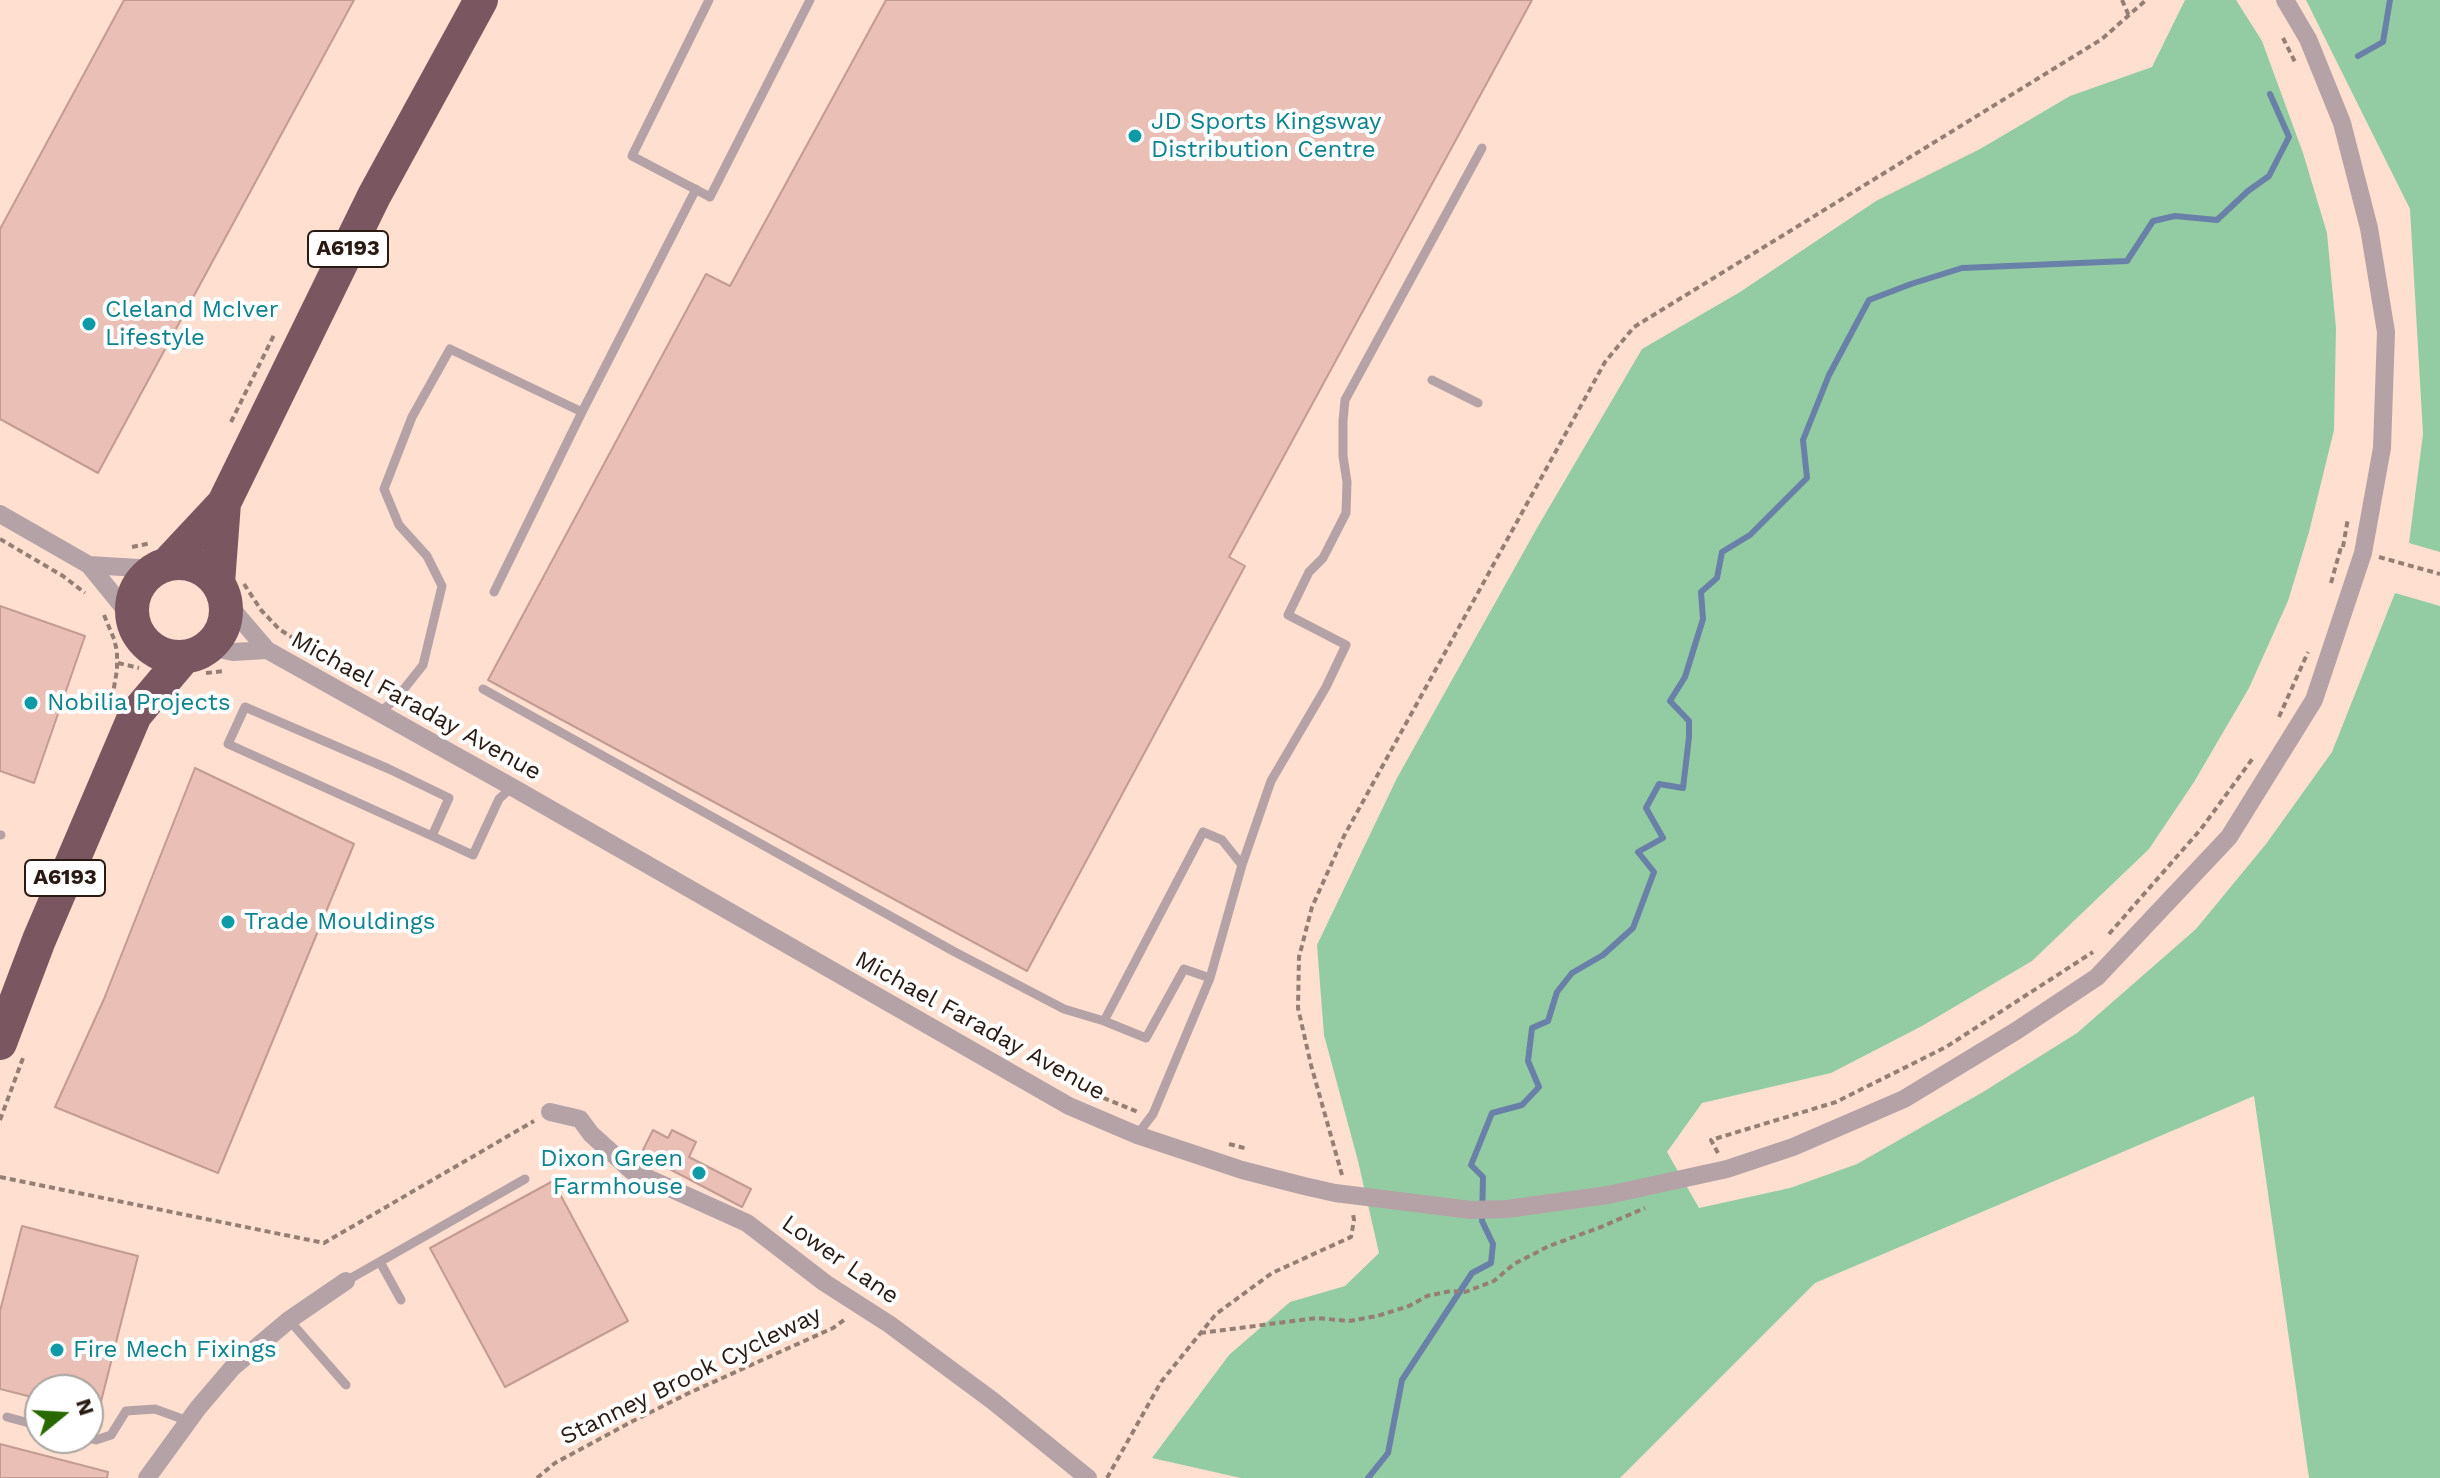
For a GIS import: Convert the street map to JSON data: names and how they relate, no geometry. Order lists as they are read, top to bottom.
{
  "streets": {
    "highway": ["A6193"],
    "street": ["Michael Faraday Avenue", "Lower Lane"],
    "path": ["Stanney Brook Cycleway"]
  },
  "crossings": [
    ["Lower Lane", "Stanney Brook Cycleway"]
  ],
  "places": [
    "JD Sports Kingsway Distribution Centre",
    "Cleland McIver Lifestyle",
    "Nobilia Projects",
    "Trade Mouldings",
    "Dixon Green Farmhouse",
    "Fire Mech Fixings"
  ],
  "north": "right"
}
